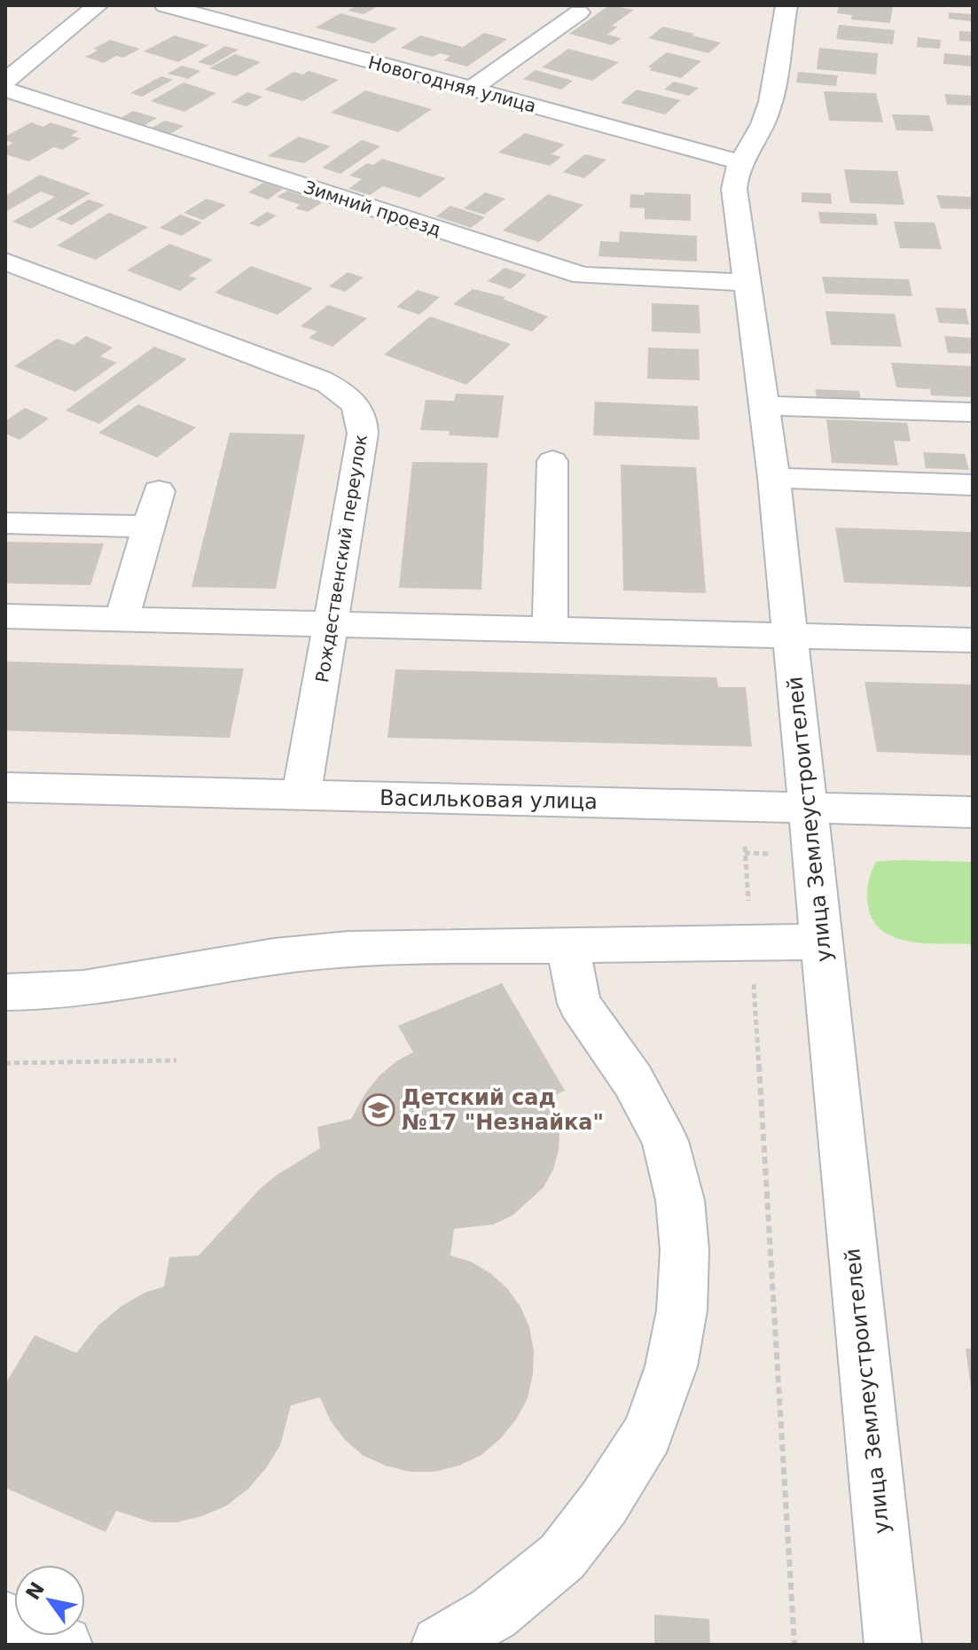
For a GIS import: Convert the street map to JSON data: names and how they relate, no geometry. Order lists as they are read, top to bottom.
{
  "streets": {
    "street": [
      "Новогодняя улица",
      "Зимний проезд",
      "Рождественский переулок",
      "Васильковая улица",
      "улица Землеустроителей"
    ]
  },
  "crossings": [
    ["Новогодняя улица", "улица Землеустроителей"],
    ["Зимний проезд", "улица Землеустроителей"],
    ["Рождественский переулок", "Васильковая улица"],
    ["Васильковая улица", "улица Землеустроителей"]
  ],
  "places": {
    "school or university": ["Детский сад №17 \"Незнайка\""]
  },
  "north": "top left"
}
